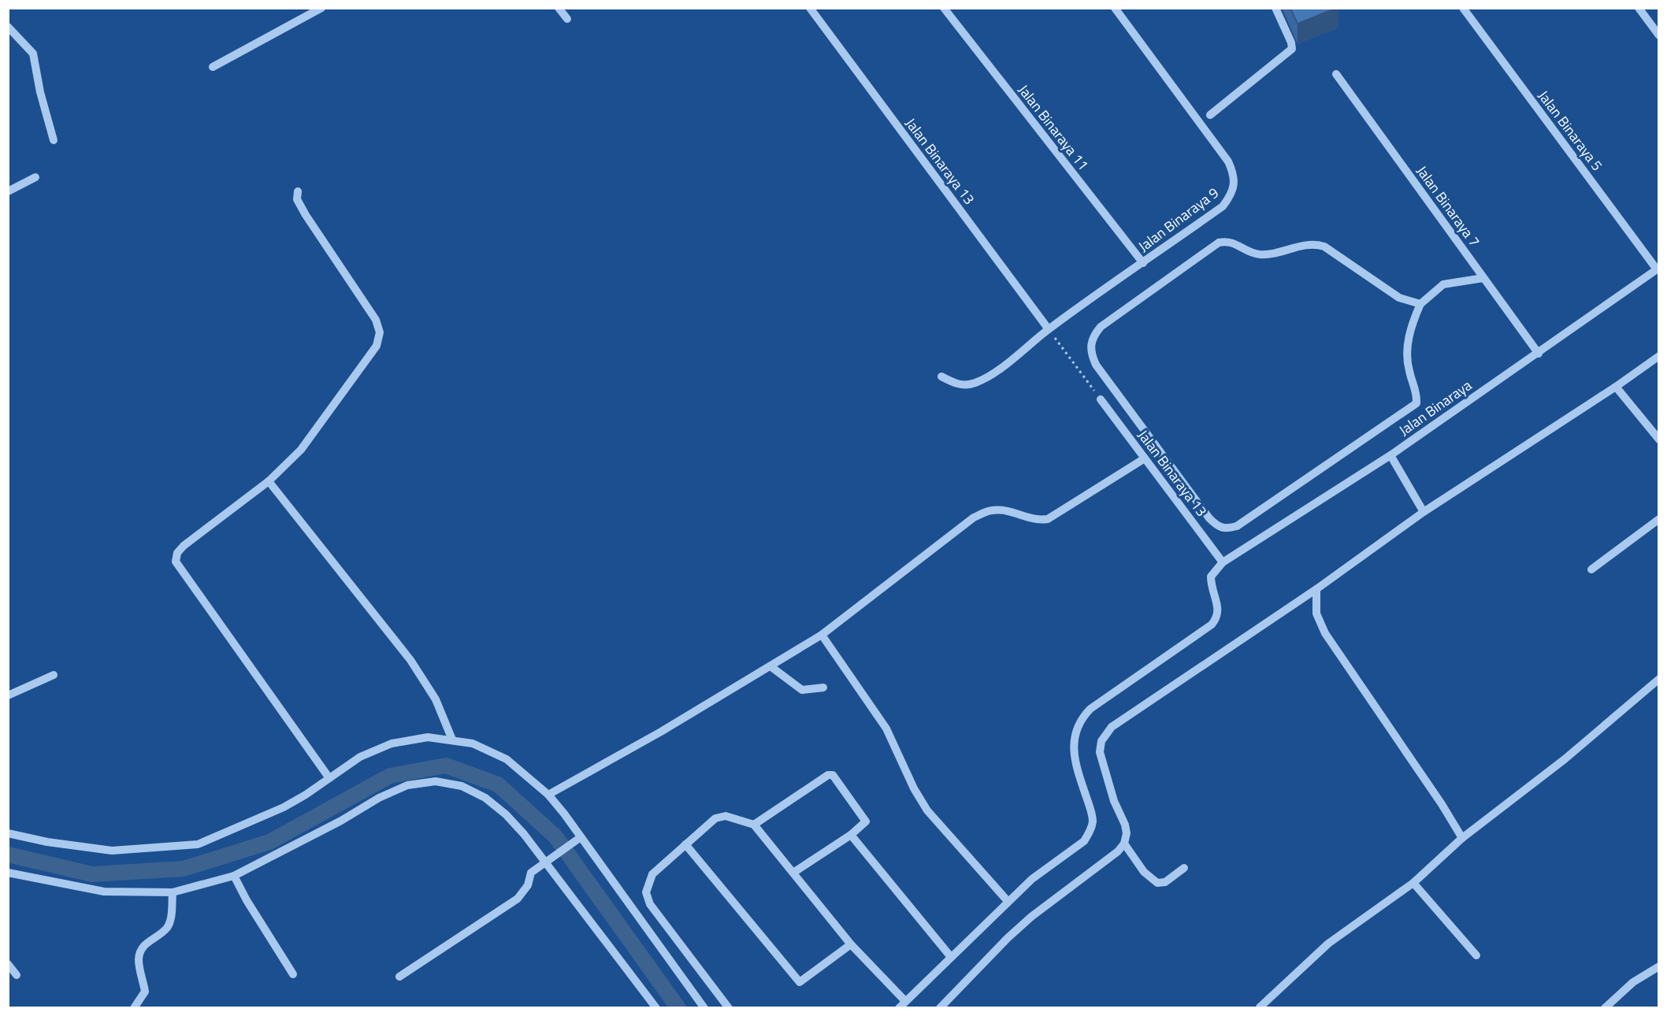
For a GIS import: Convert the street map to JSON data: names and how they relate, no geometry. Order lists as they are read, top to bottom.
{
  "streets": {
    "street": [
      "Jalan Binaraya 11",
      "Jalan Binaraya 5",
      "Jalan Binaraya 13",
      "Jalan Binaraya 7",
      "Jalan Binaraya 9",
      "Jalan Binaraya"
    ]
  },
  "crossings": [
    ["Jalan Binaraya 11", "Jalan Binaraya 9"],
    ["Jalan Binaraya 5", "Jalan Binaraya"],
    ["Jalan Binaraya 13", "Jalan Binaraya 9"],
    ["Jalan Binaraya 13", "Jalan Binaraya"],
    ["Jalan Binaraya 7", "Jalan Binaraya"]
  ]
}
